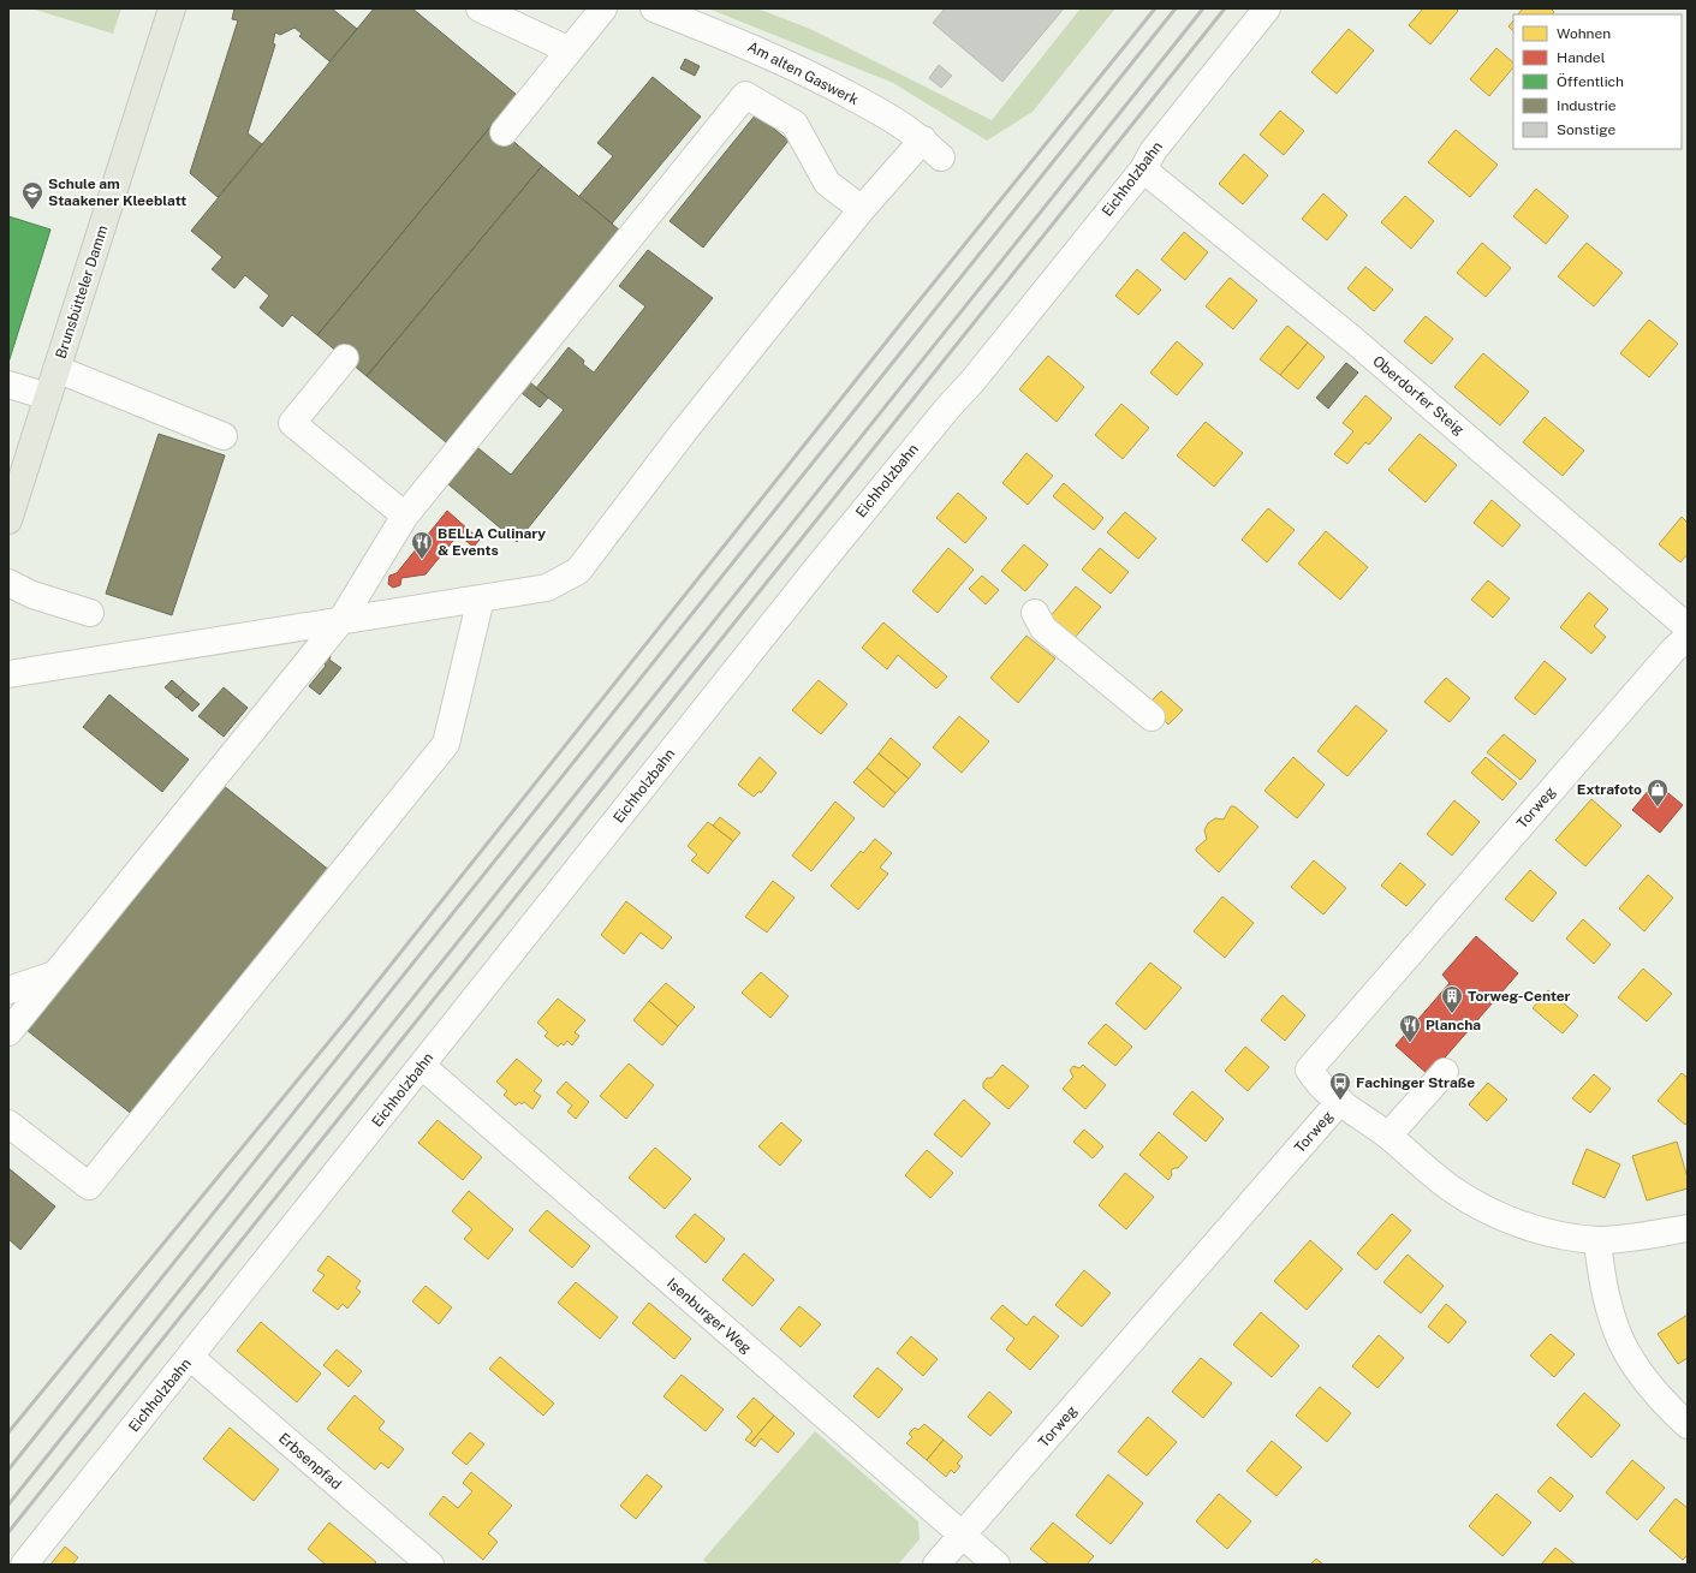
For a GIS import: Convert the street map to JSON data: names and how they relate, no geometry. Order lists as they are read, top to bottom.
{
  "streets": {
    "main road": ["Brunsbütteler Damm"],
    "street": [
      "Am alten Gaswerk",
      "Eichholzbahn",
      "Oberdorfer Steig",
      "Torweg",
      "Isenburger Weg",
      "Erbsenpfad"
    ]
  },
  "crossings": [
    ["Eichholzbahn", "Oberdorfer Steig"],
    ["Eichholzbahn", "Isenburger Weg"],
    ["Eichholzbahn", "Erbsenpfad"],
    ["Torweg", "Isenburger Weg"]
  ],
  "places": {
    "school or university": ["Schule am Staakener Kleeblatt"],
    "restaurant": ["BELLA Culinary & Events", "Plancha"],
    "shop": ["Extrafoto"],
    "building": ["Torweg-Center"],
    "bus stop": ["Fachinger Straße"]
  },
  "legend": [
    "Wohnen",
    "Handel",
    "Öffentlich",
    "Industrie",
    "Sonstige"
  ]
}
